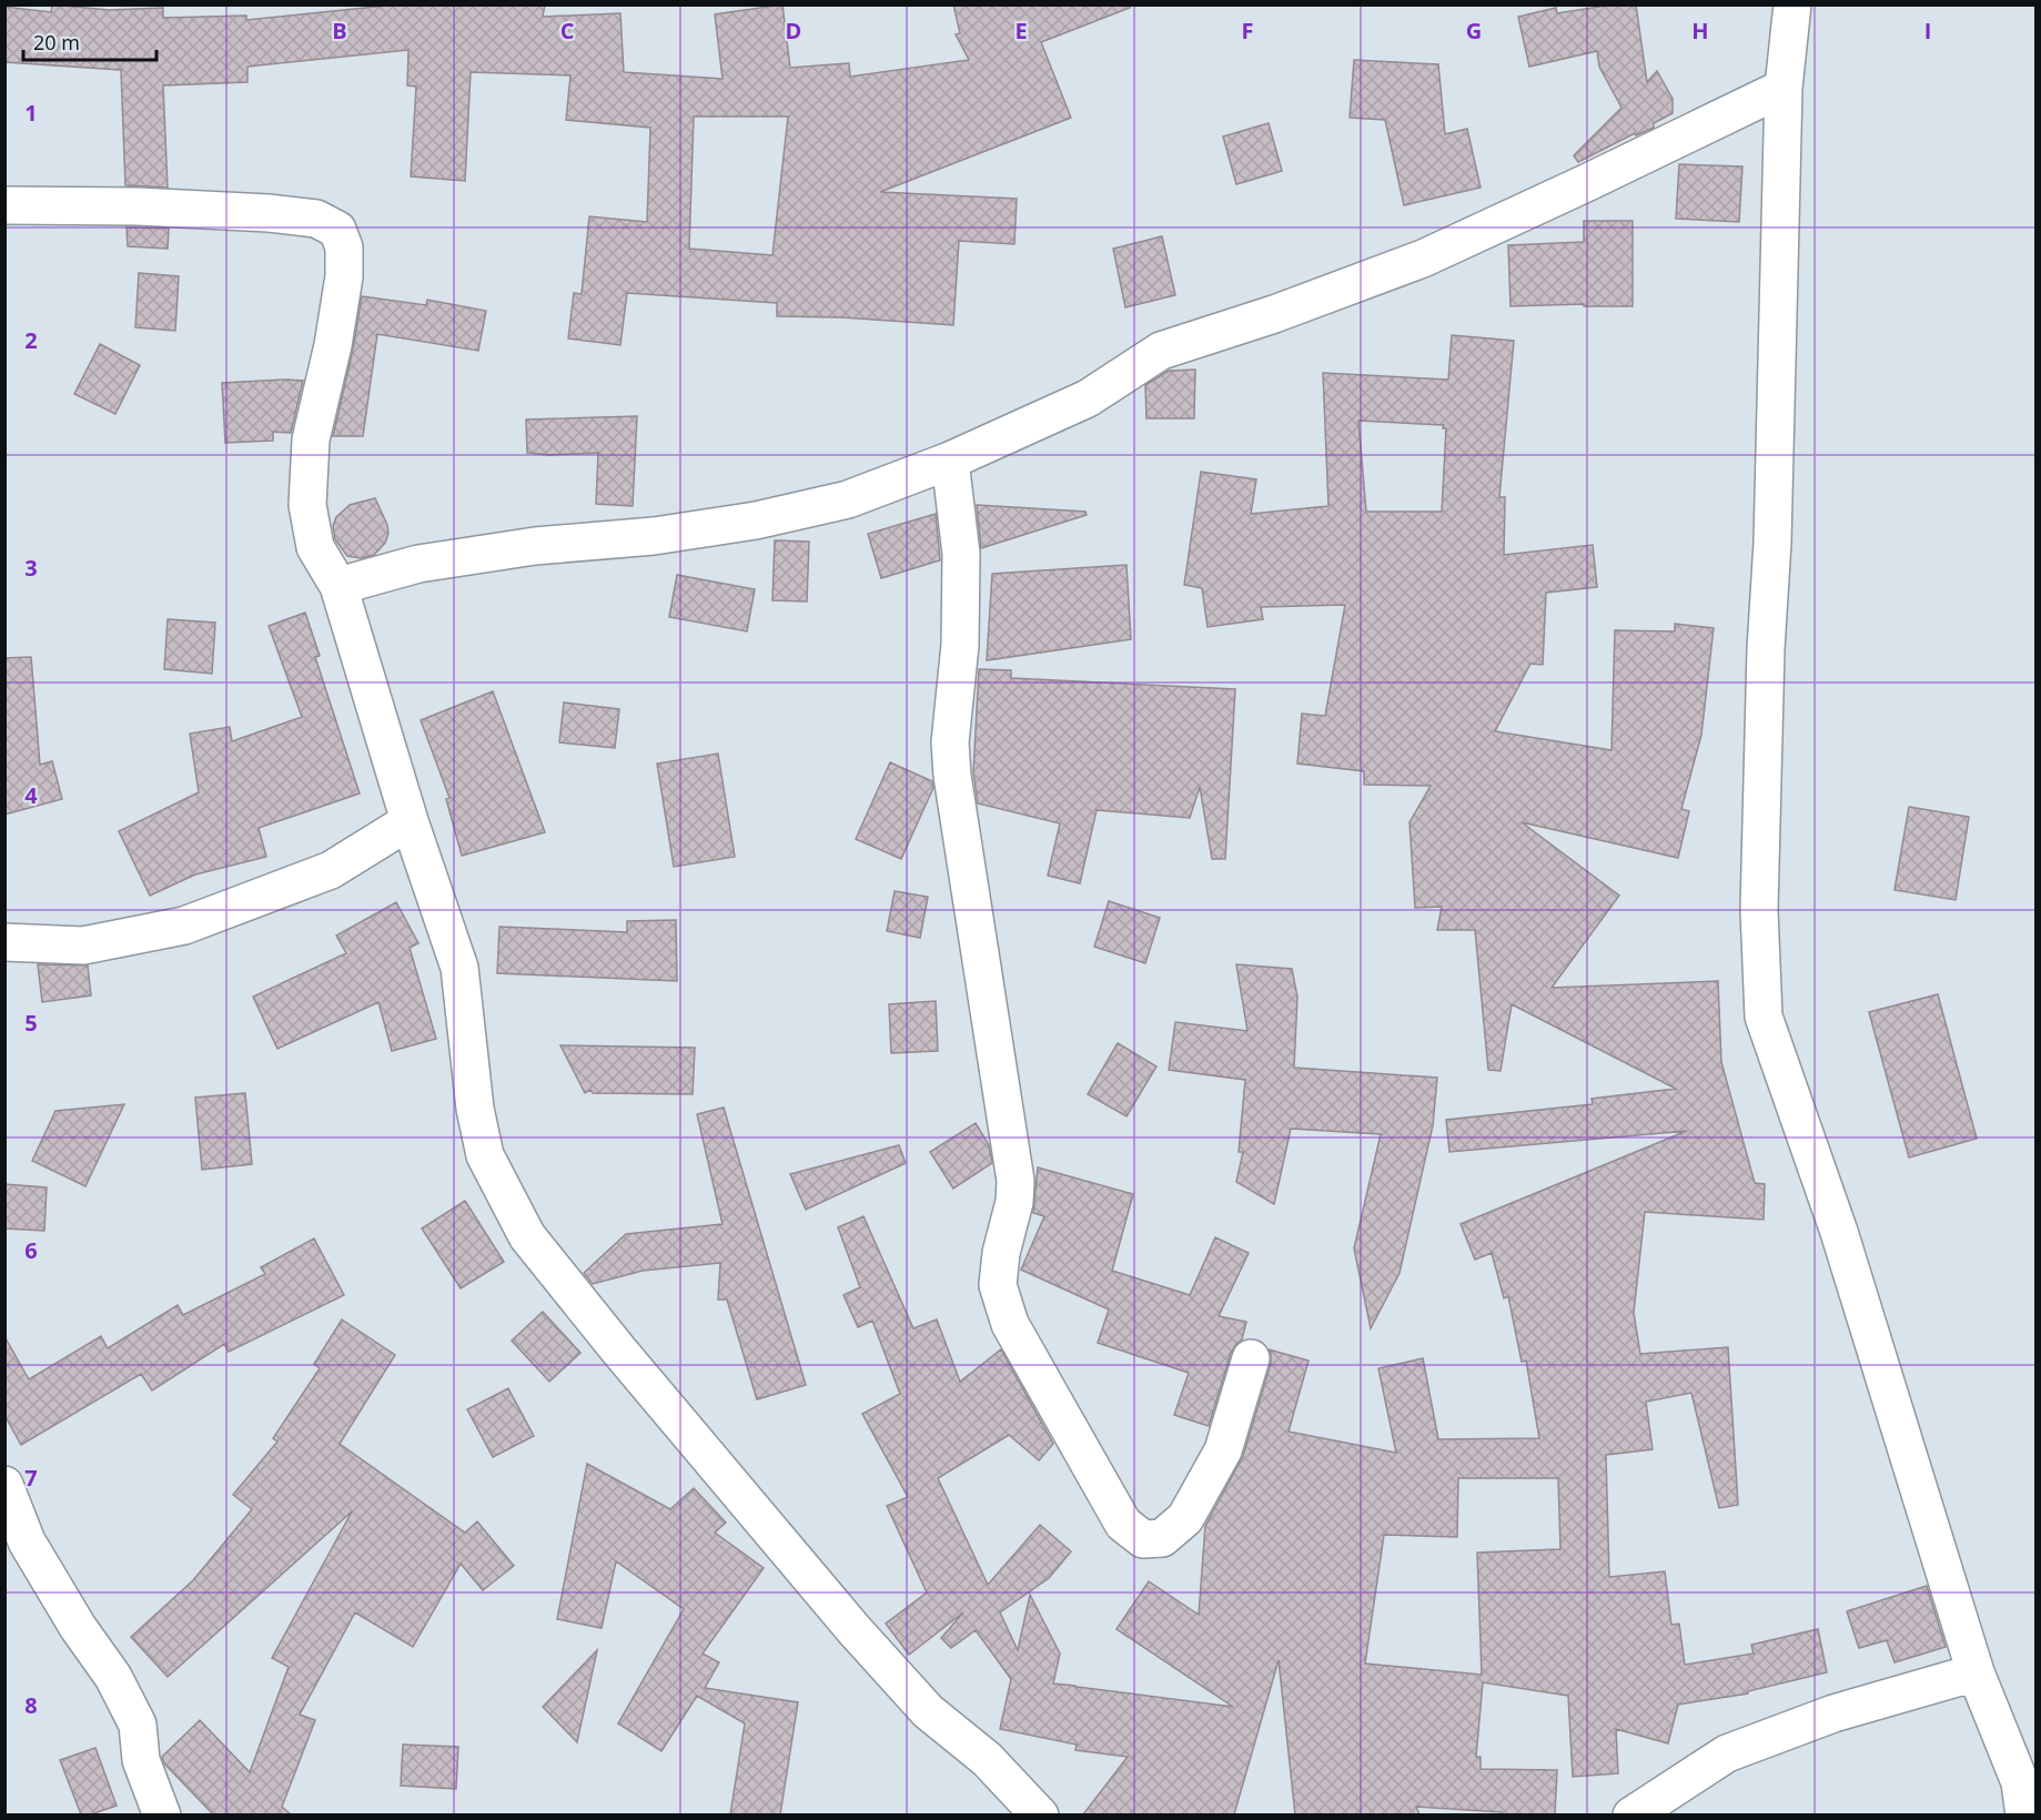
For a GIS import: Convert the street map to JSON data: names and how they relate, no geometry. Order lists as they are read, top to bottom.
{
  "scale_bar": "20 m",
  "grid": {
    "columns": [
      "B",
      "C",
      "D",
      "E",
      "F",
      "G",
      "H",
      "I"
    ],
    "rows": [
      "1",
      "2",
      "3",
      "4",
      "5",
      "6",
      "7",
      "8"
    ]
  }
}
